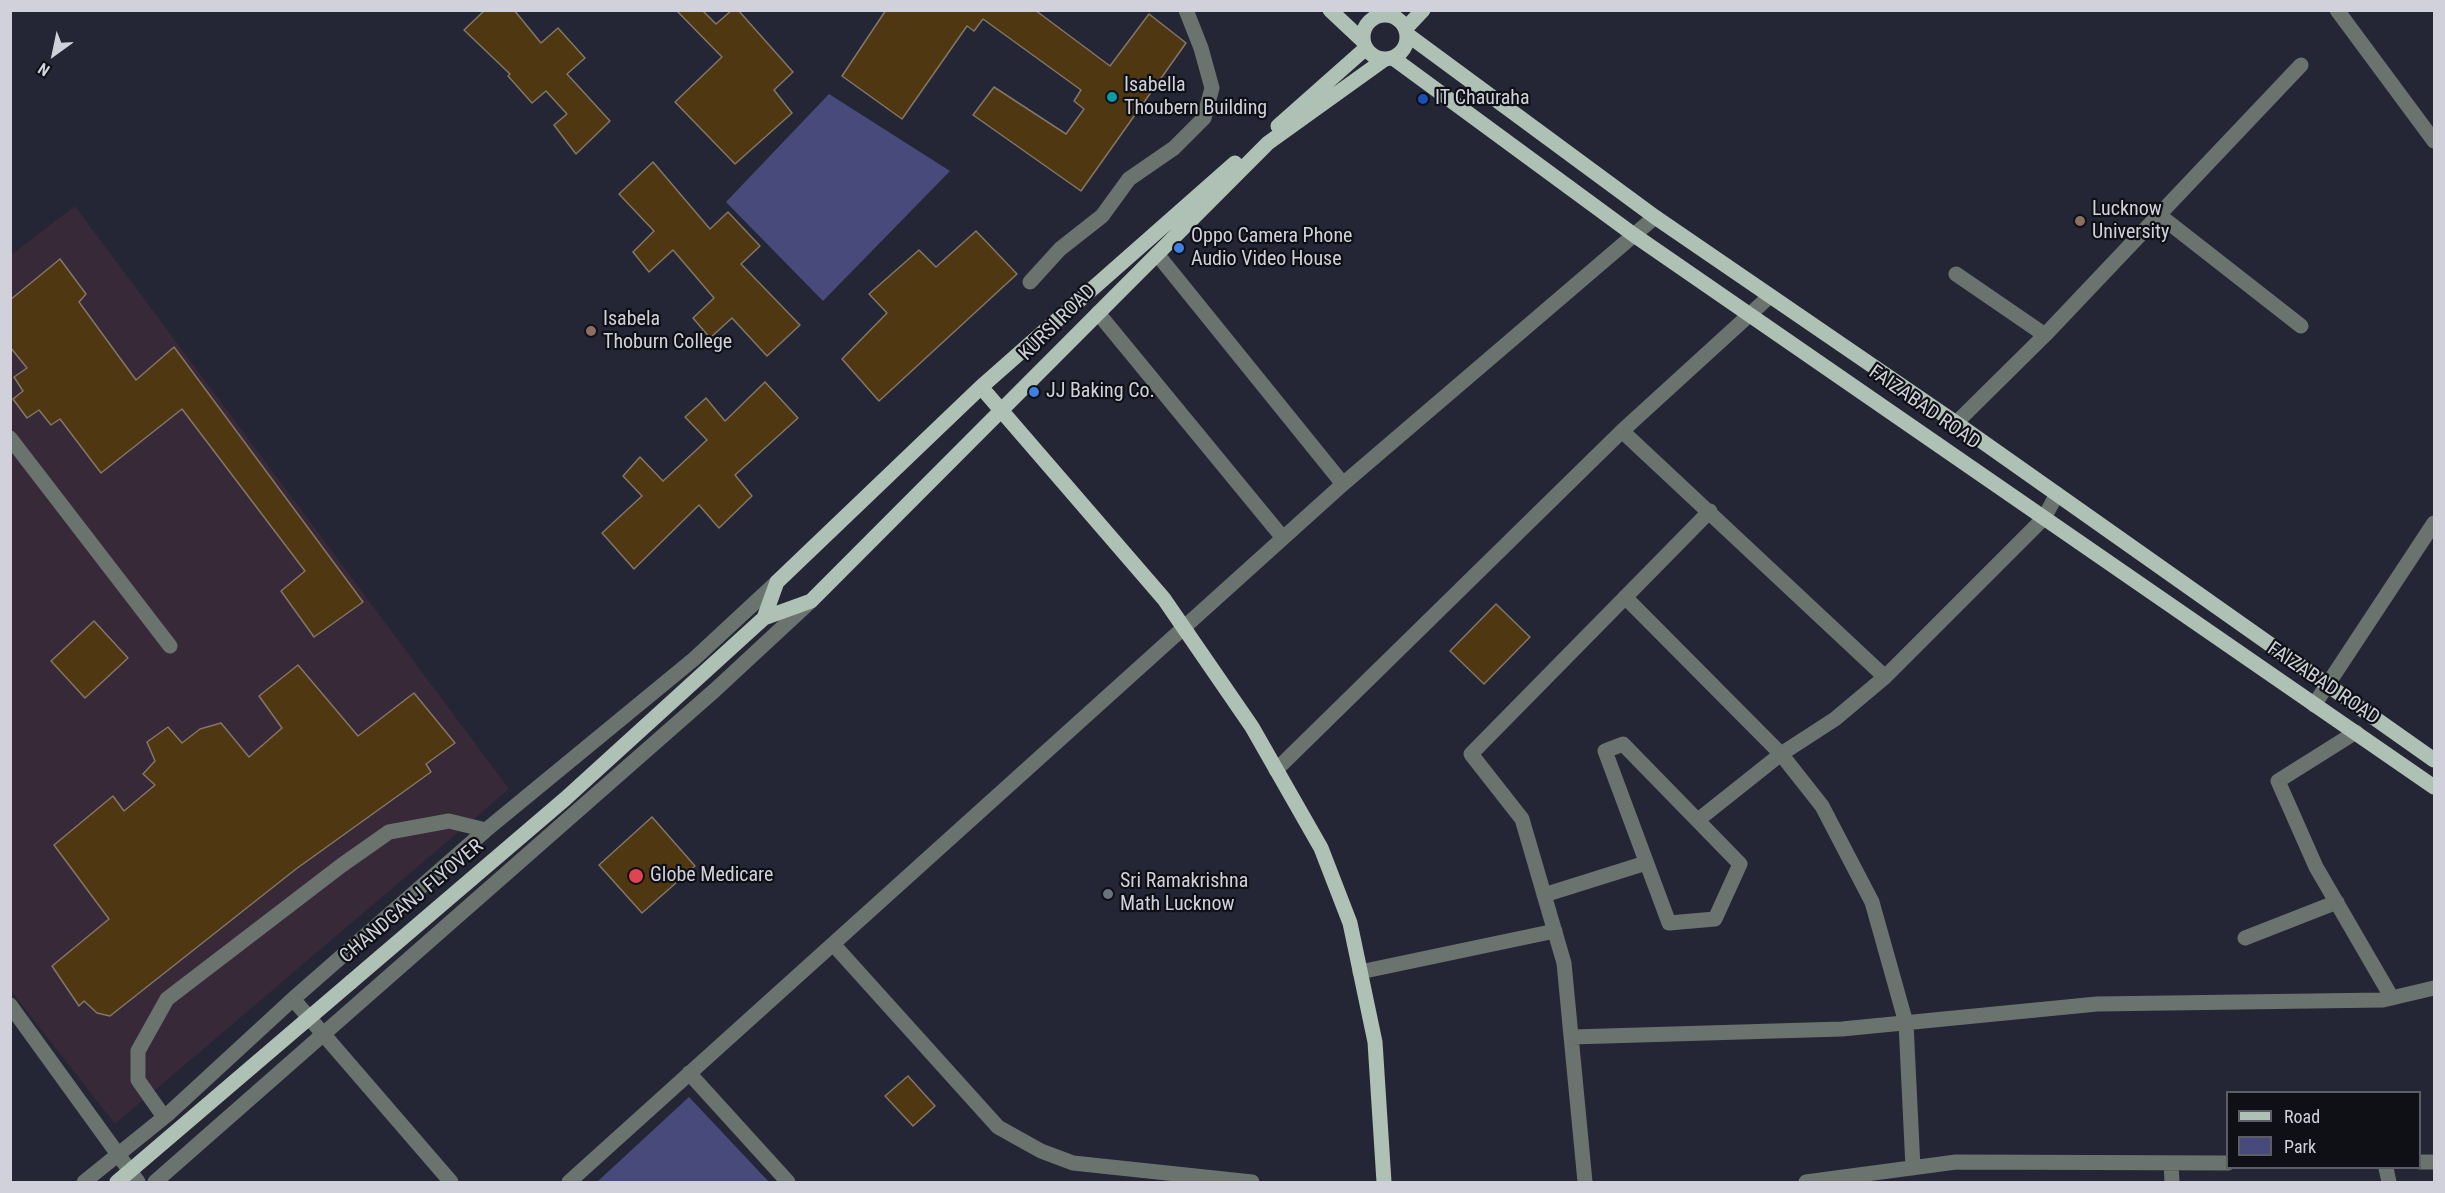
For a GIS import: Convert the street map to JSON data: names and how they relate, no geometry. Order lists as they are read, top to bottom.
{
  "streets": {
    "main road": ["KURSI ROAD", "FAIZABAD ROAD", "CHANDGANJ FLYOVER"]
  },
  "crossings": [
    ["KURSI ROAD", "FAIZABAD ROAD"],
    ["KURSI ROAD", "CHANDGANJ FLYOVER"]
  ],
  "places": [
    "Isabella Thoubern Building",
    "IT Chauraha",
    "Lucknow University",
    "Oppo Camera Phone Audio Video House",
    "Isabela Thoburn College",
    "JJ Baking Co.",
    "Globe Medicare",
    "Sri Ramakrishna Math Lucknow"
  ],
  "legend": ["Road", "Park"],
  "north": "bottom left"
}
